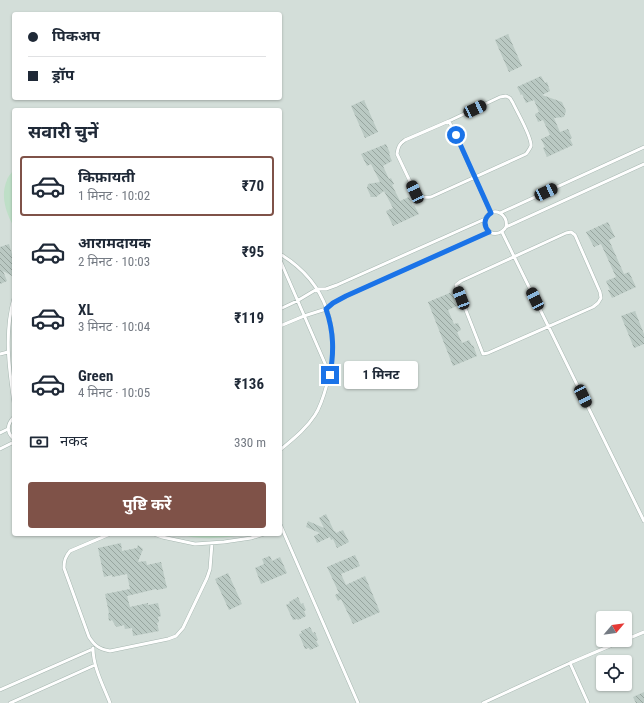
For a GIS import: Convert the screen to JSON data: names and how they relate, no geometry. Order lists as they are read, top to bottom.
{
  "north": "top right",
  "page": {
    "banner": ["पिकअप", "ड्रॉप"],
    "heading": "सवारी चुनें",
    "list": [
      {
        "name": "किफ़ायती",
        "note": "1 मिनट · 10:02",
        "value": "₹70"
      },
      {
        "name": "आरामदायक",
        "note": "2 मिनट · 10:03",
        "value": "₹95"
      },
      {
        "name": "XL",
        "note": "3 मिनट · 10:04",
        "value": "₹119"
      },
      {
        "name": "Green",
        "note": "4 मिनट · 10:05",
        "value": "₹136"
      }
    ],
    "bubble": "1 मिनट",
    "pay": ["नकद", "330 m"],
    "buttons": "पुष्टि करें"
  }
}
